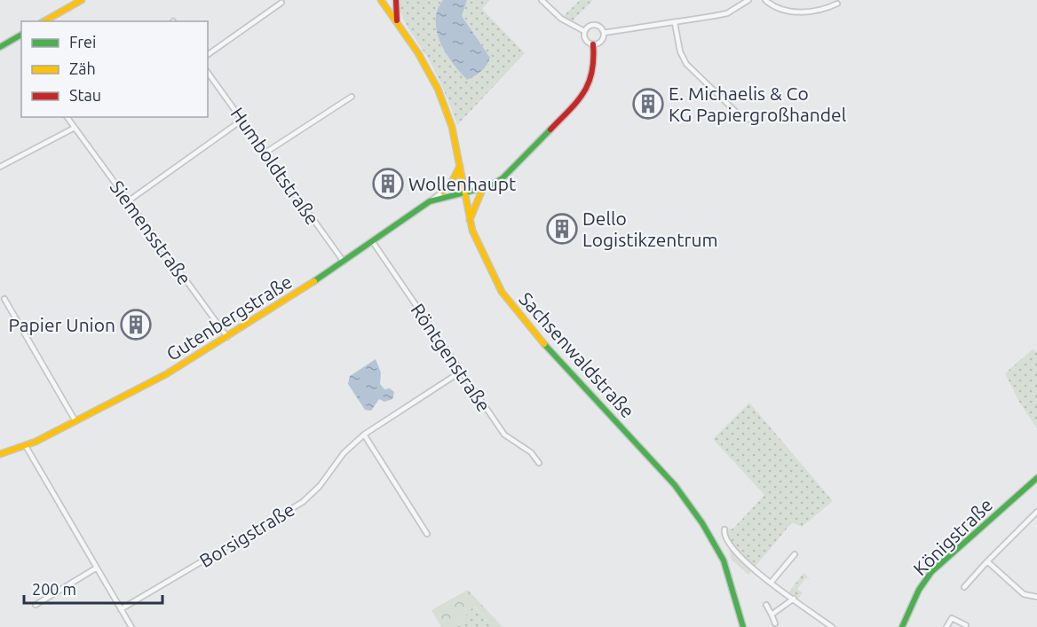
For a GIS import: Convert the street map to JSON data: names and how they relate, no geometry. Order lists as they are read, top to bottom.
{
  "streets": {
    "main road": ["Gutenbergstraße", "Sachsenwaldstraße", "Königstraße"],
    "street": [
      "Humboldtstraße",
      "Siemensstraße",
      "Röntgenstraße",
      "Borsigstraße"
    ]
  },
  "crossings": [
    ["Humboldtstraße", "Gutenbergstraße"],
    ["Siemensstraße", "Gutenbergstraße"],
    ["Gutenbergstraße", "Sachsenwaldstraße"],
    ["Gutenbergstraße", "Röntgenstraße"],
    ["Röntgenstraße", "Borsigstraße"]
  ],
  "places": {
    "building": [
      "E. Michaelis & Co KG Papiergroßhandel",
      "Wollenhaupt",
      "Dello Logistikzentrum",
      "Papier Union"
    ]
  },
  "legend": ["Frei", "Zäh", "Stau"],
  "scale_bar": "200 m"
}
